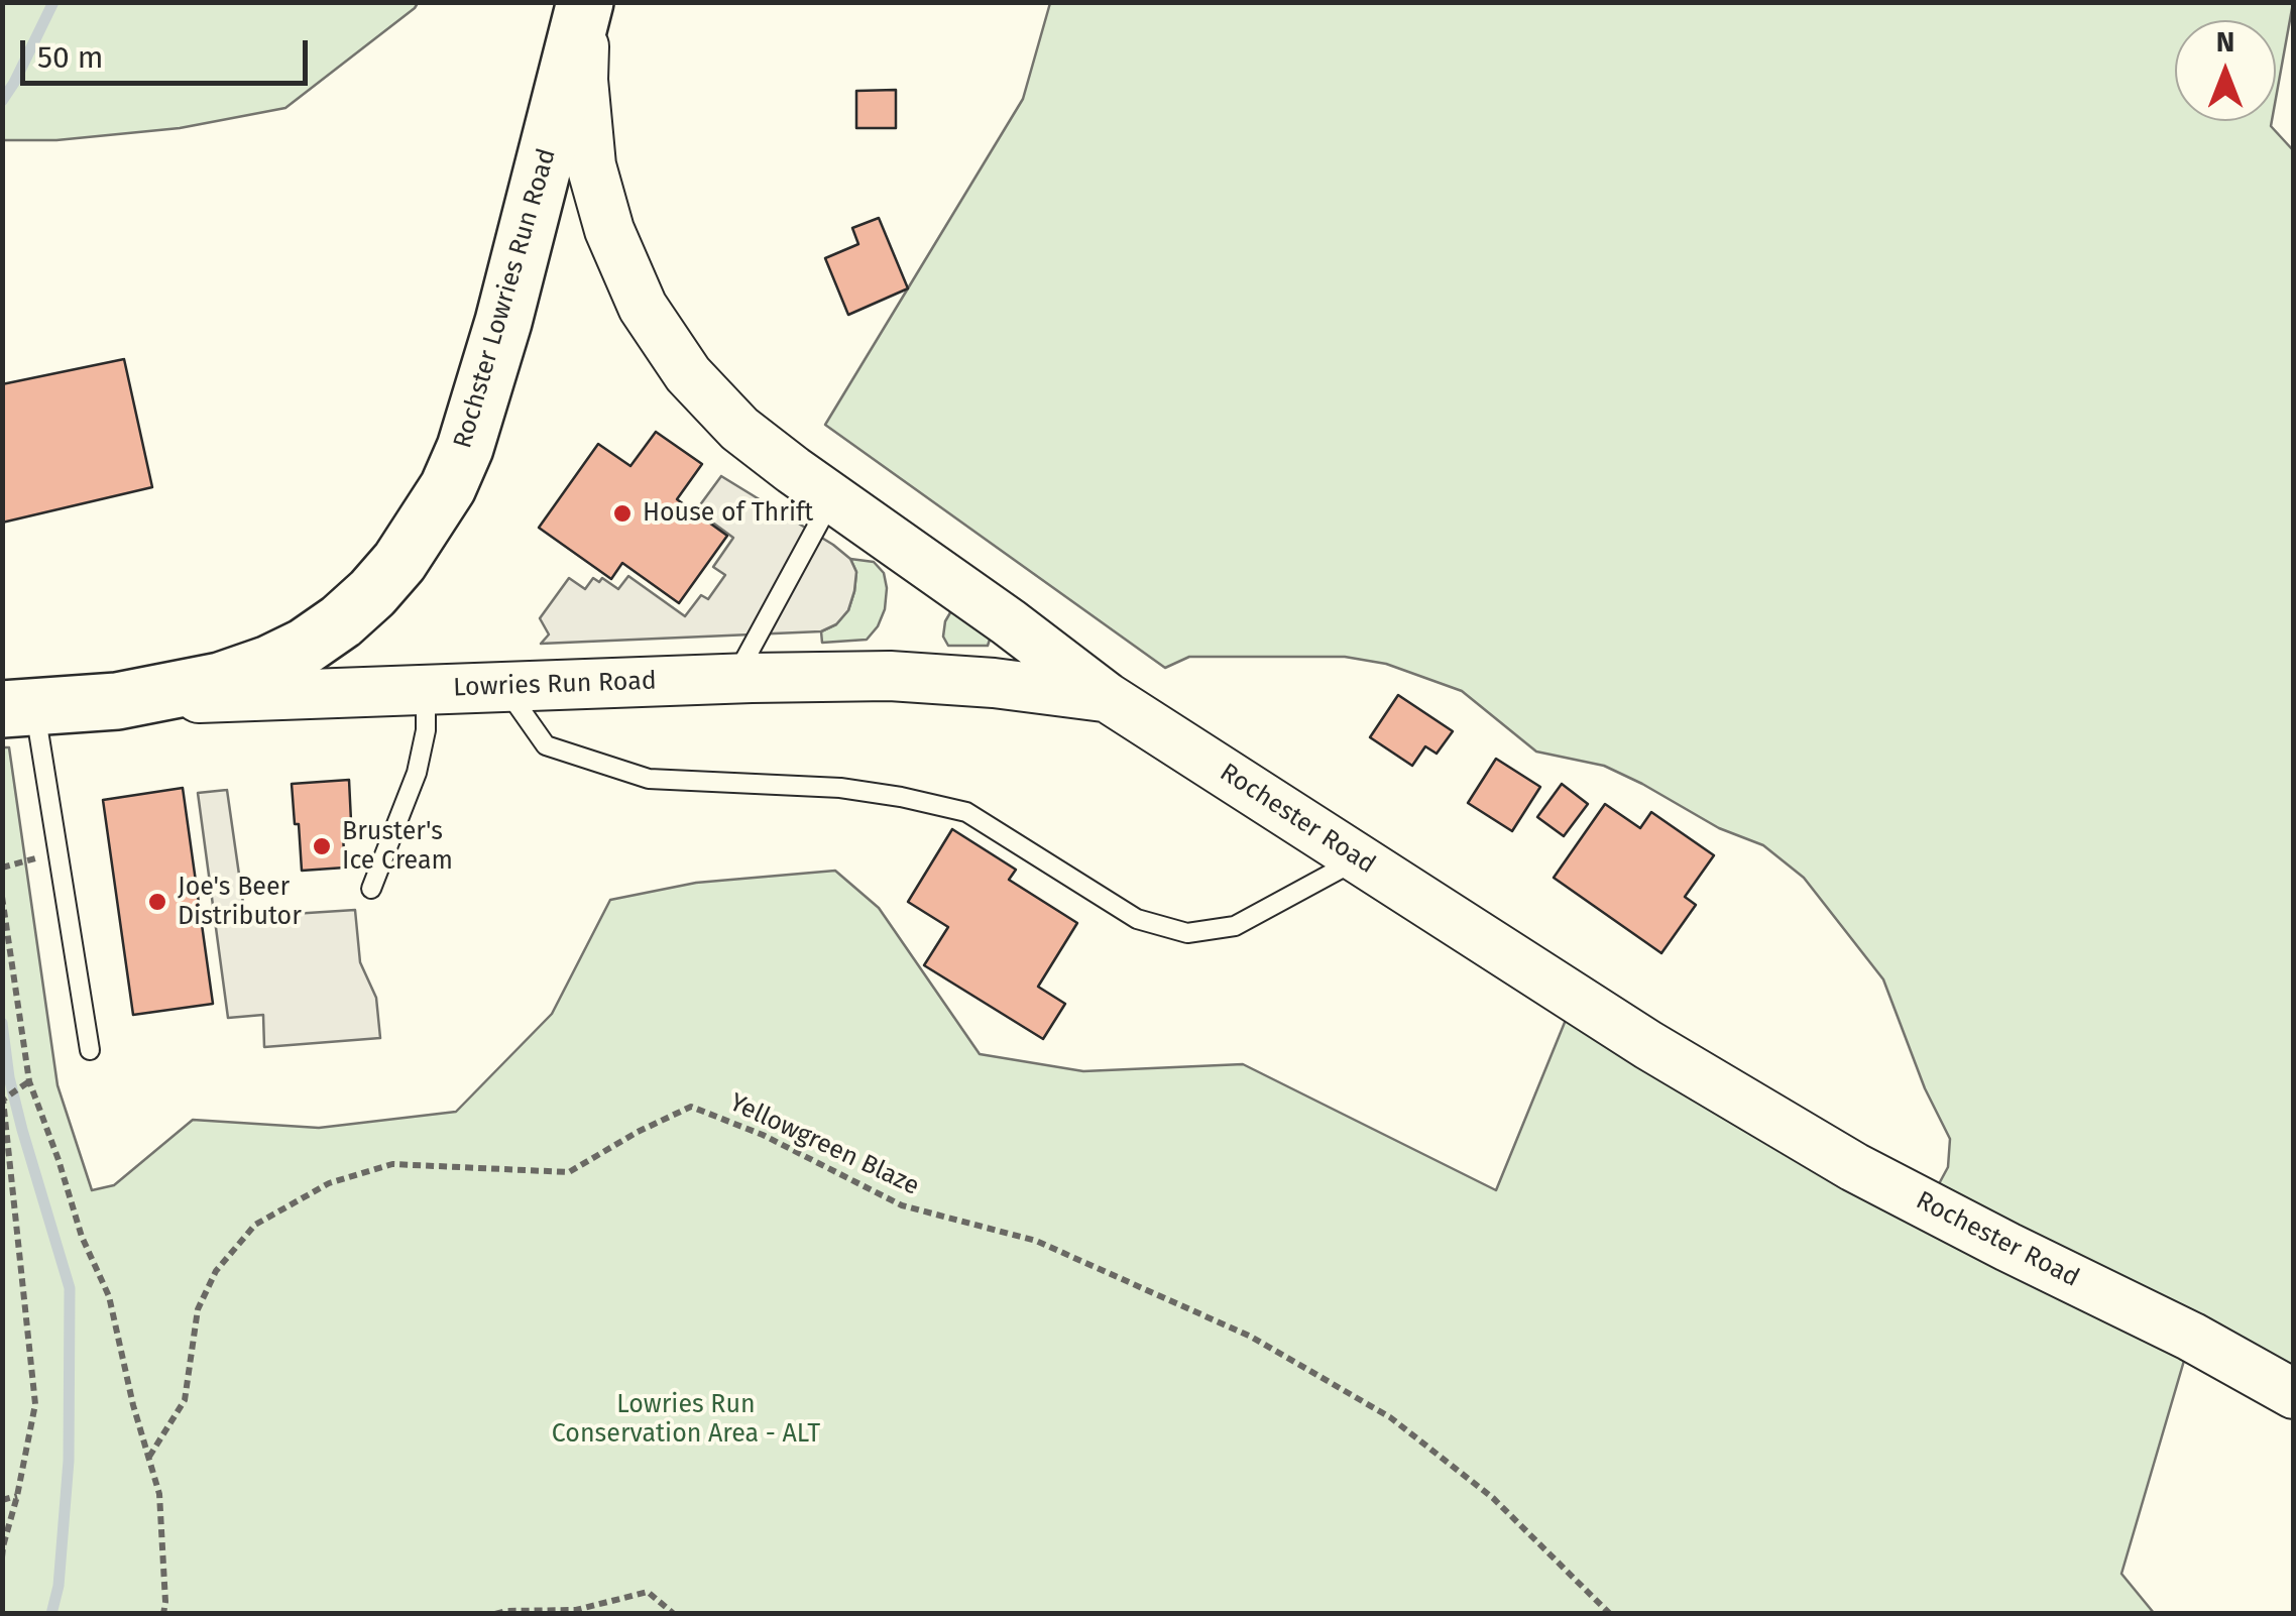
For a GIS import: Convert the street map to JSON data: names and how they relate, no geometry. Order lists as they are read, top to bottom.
{
  "streets": {
    "main road": ["Rochster Lowries Run Road", "Lowries Run Road"],
    "street": ["Rochester Road"],
    "path": ["Yellowgreen Blaze"]
  },
  "crossings": [
    ["Rochster Lowries Run Road", "Lowries Run Road"],
    ["Rochster Lowries Run Road", "Rochester Road"],
    ["Lowries Run Road", "Rochester Road"]
  ],
  "parks": ["Lowries Run Conservation Area - ALT"],
  "places": ["House of Thrift", "Bruster's Ice Cream", "Joe's Beer Distributor"],
  "scale_bar": "50 m",
  "north": "top"
}
